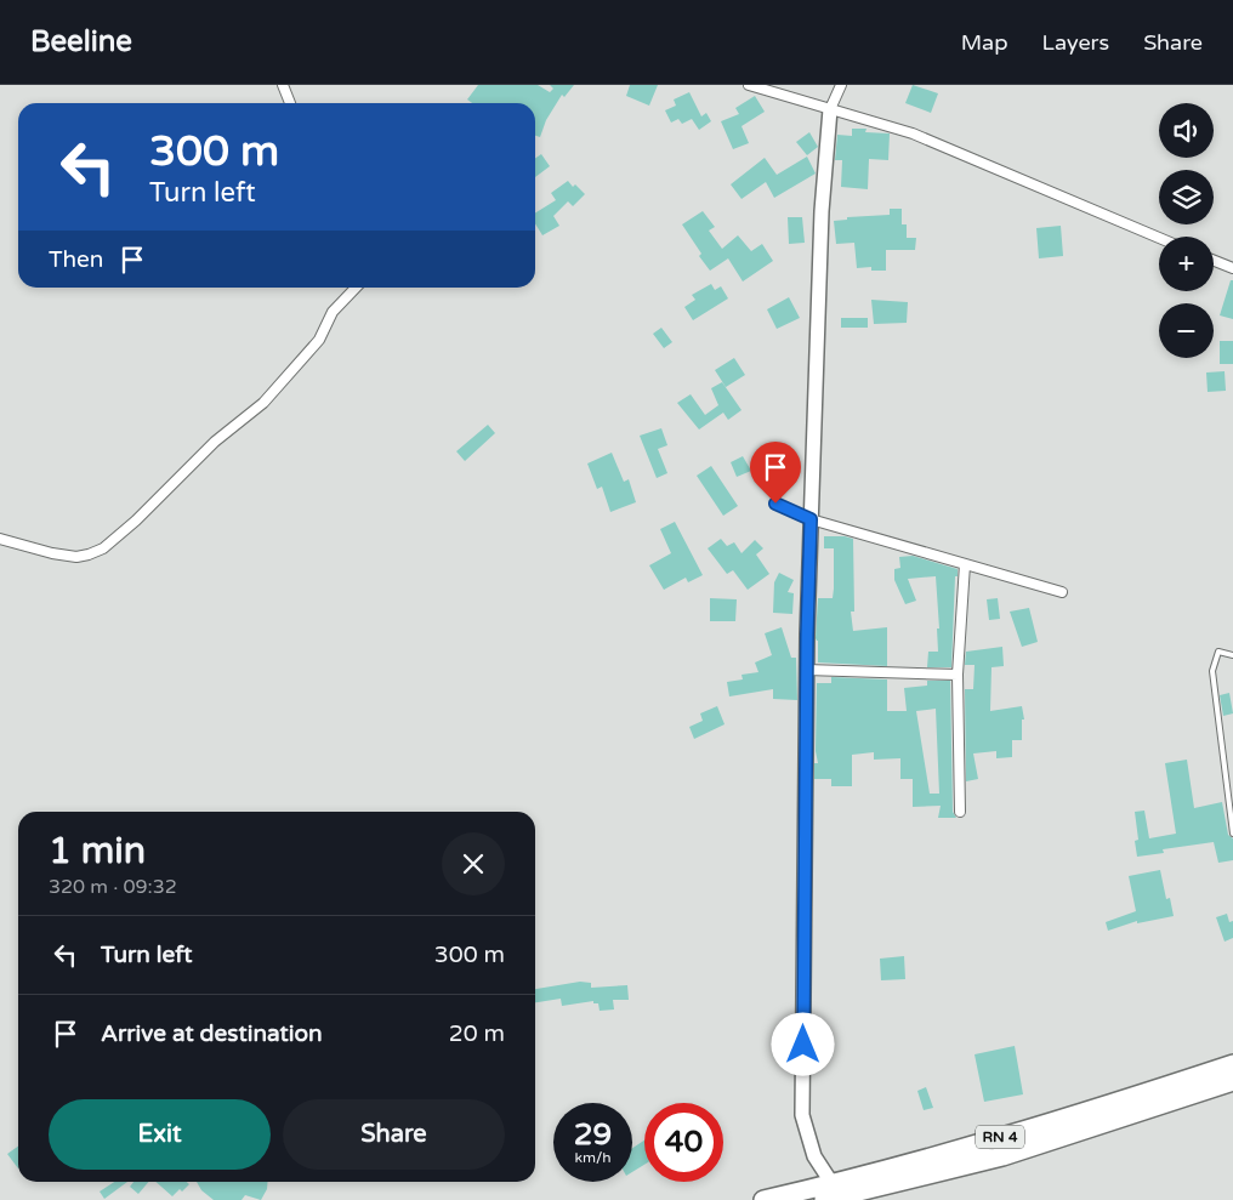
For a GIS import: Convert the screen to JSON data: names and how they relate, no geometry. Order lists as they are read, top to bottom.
{
  "streets": {
    "highway": ["RN 4"]
  },
  "page": {
    "header": "Beeline",
    "nav": ["Map", "Layers", "Share"],
    "map_buttons": ["+", "−"],
    "turn": ["300 m", "Turn left"],
    "then": "Then",
    "heading": ["1 min", "320 m · 09:32"],
    "list": [
      {
        "name": "Turn left",
        "value": "300 m"
      },
      {
        "name": "Arrive at destination",
        "value": "20 m"
      }
    ],
    "buttons": ["Exit", "Share"],
    "speed": "29 km/h",
    "limit": "40"
  }
}
